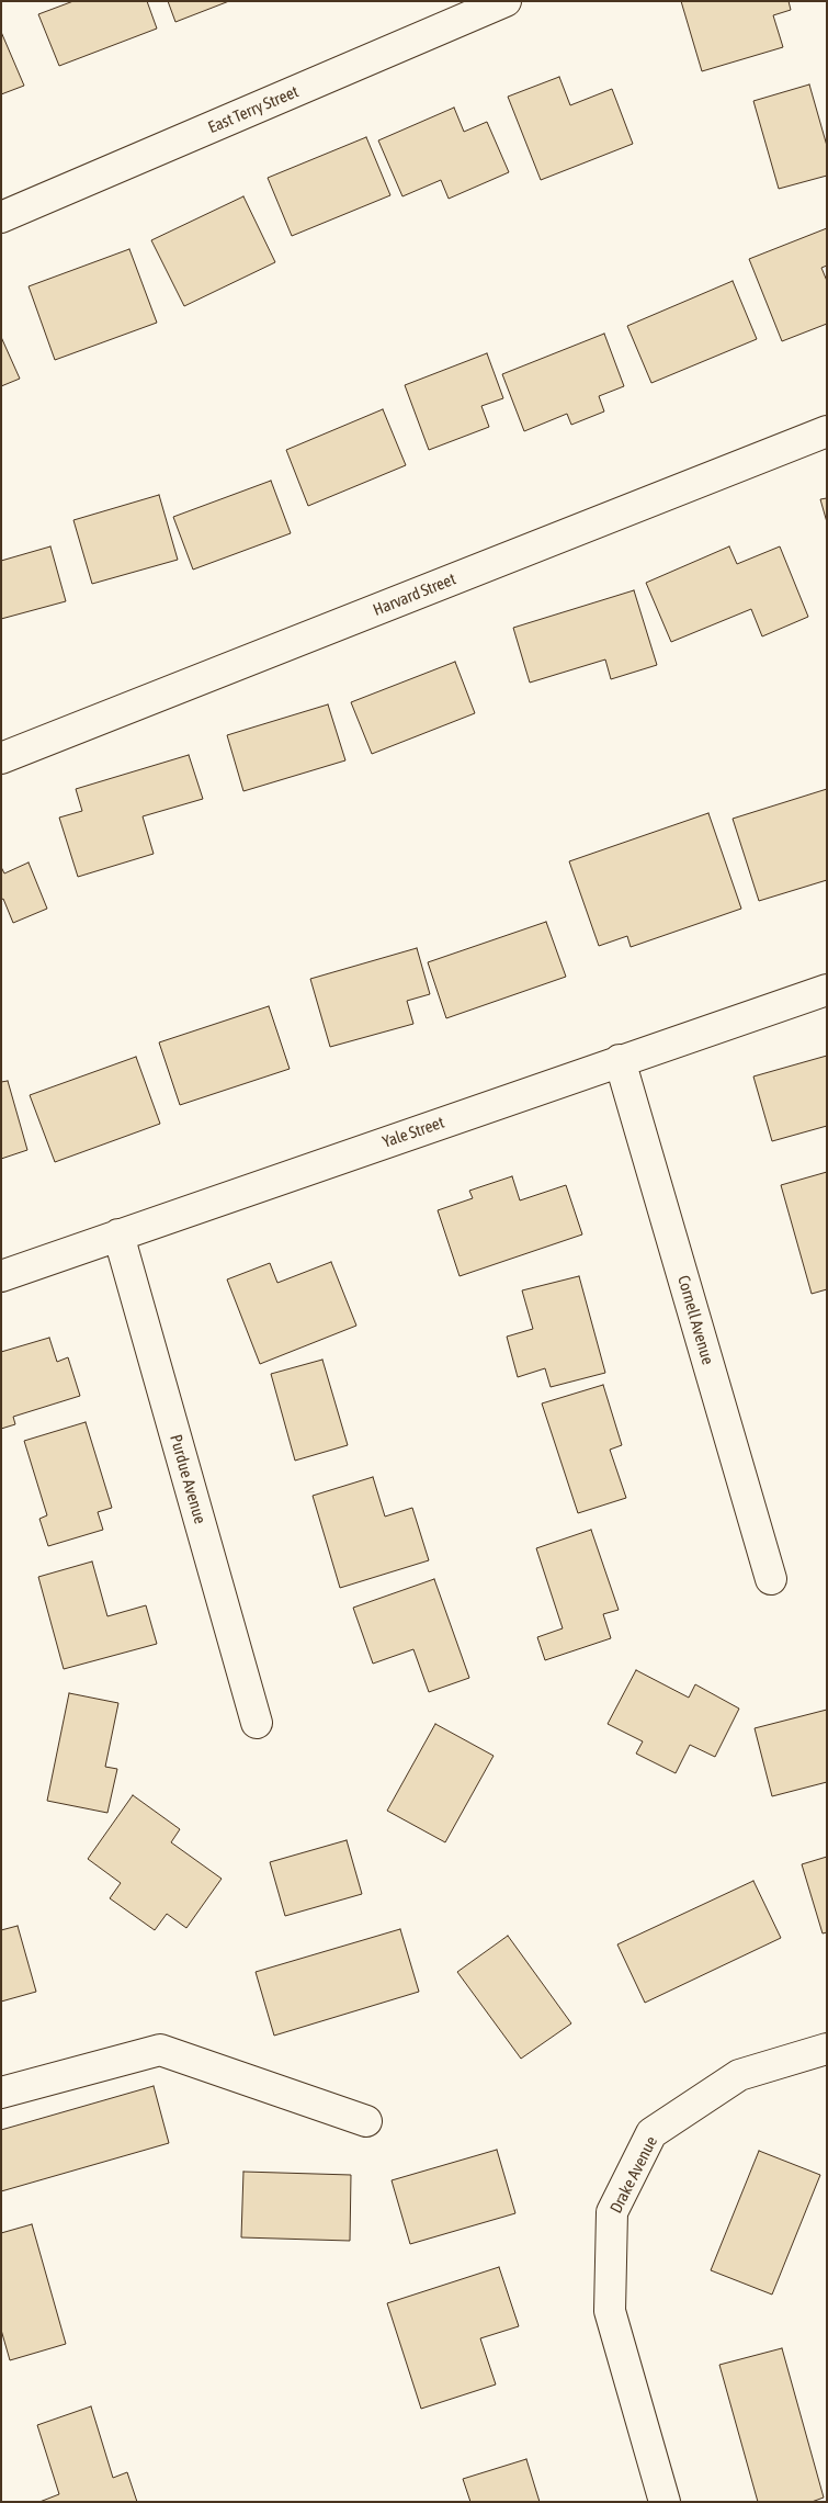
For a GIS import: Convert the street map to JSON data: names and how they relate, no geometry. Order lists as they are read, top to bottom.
{
  "streets": {
    "street": [
      "East Terry Street",
      "Harvard Street",
      "Yale Street",
      "Cornell Avenue",
      "Purdue Avenue",
      "Drake Avenue"
    ]
  },
  "crossings": [
    ["Yale Street", "Cornell Avenue"],
    ["Yale Street", "Purdue Avenue"]
  ]
}
